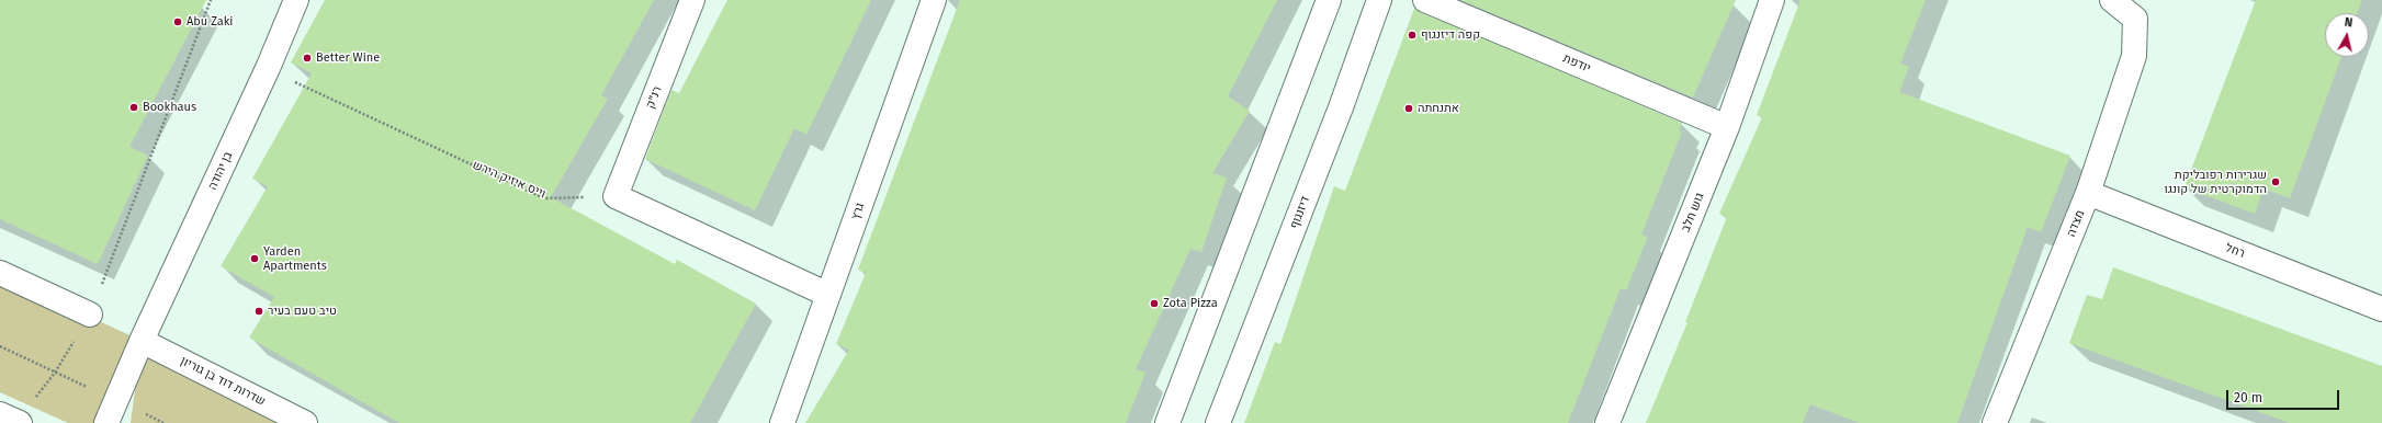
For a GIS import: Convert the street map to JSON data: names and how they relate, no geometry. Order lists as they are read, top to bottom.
{
  "streets": {
    "street": [
      "יודפת",
      "רנ\"ק",
      "בן יהודה",
      "גרץ",
      "דיזנגוף",
      "גוש חלב",
      "מצדה",
      "רחל",
      "שדרות דוד בן גוריון"
    ],
    "path": ["וייס איזיק הירש"]
  },
  "crossings": [
    ["יודפת", "גוש חלב"],
    ["רנ\"ק", "וייס איזיק הירש"],
    ["בן יהודה", "וייס איזיק הירש"],
    ["בן יהודה", "שדרות דוד בן גוריון"],
    ["מצדה", "רחל"]
  ],
  "places": [
    "Abu Zaki",
    "קפה דיזנגוף",
    "Better Wine",
    "Bookhaus",
    "אתנחתה",
    "שגרירות רפובליקת הדמוקרטית של קונגו",
    "Yarden Apartments",
    "Zota Pizza",
    "טיב טעם בעיר"
  ],
  "scale_bar": "20 m",
  "north": "top"
}
